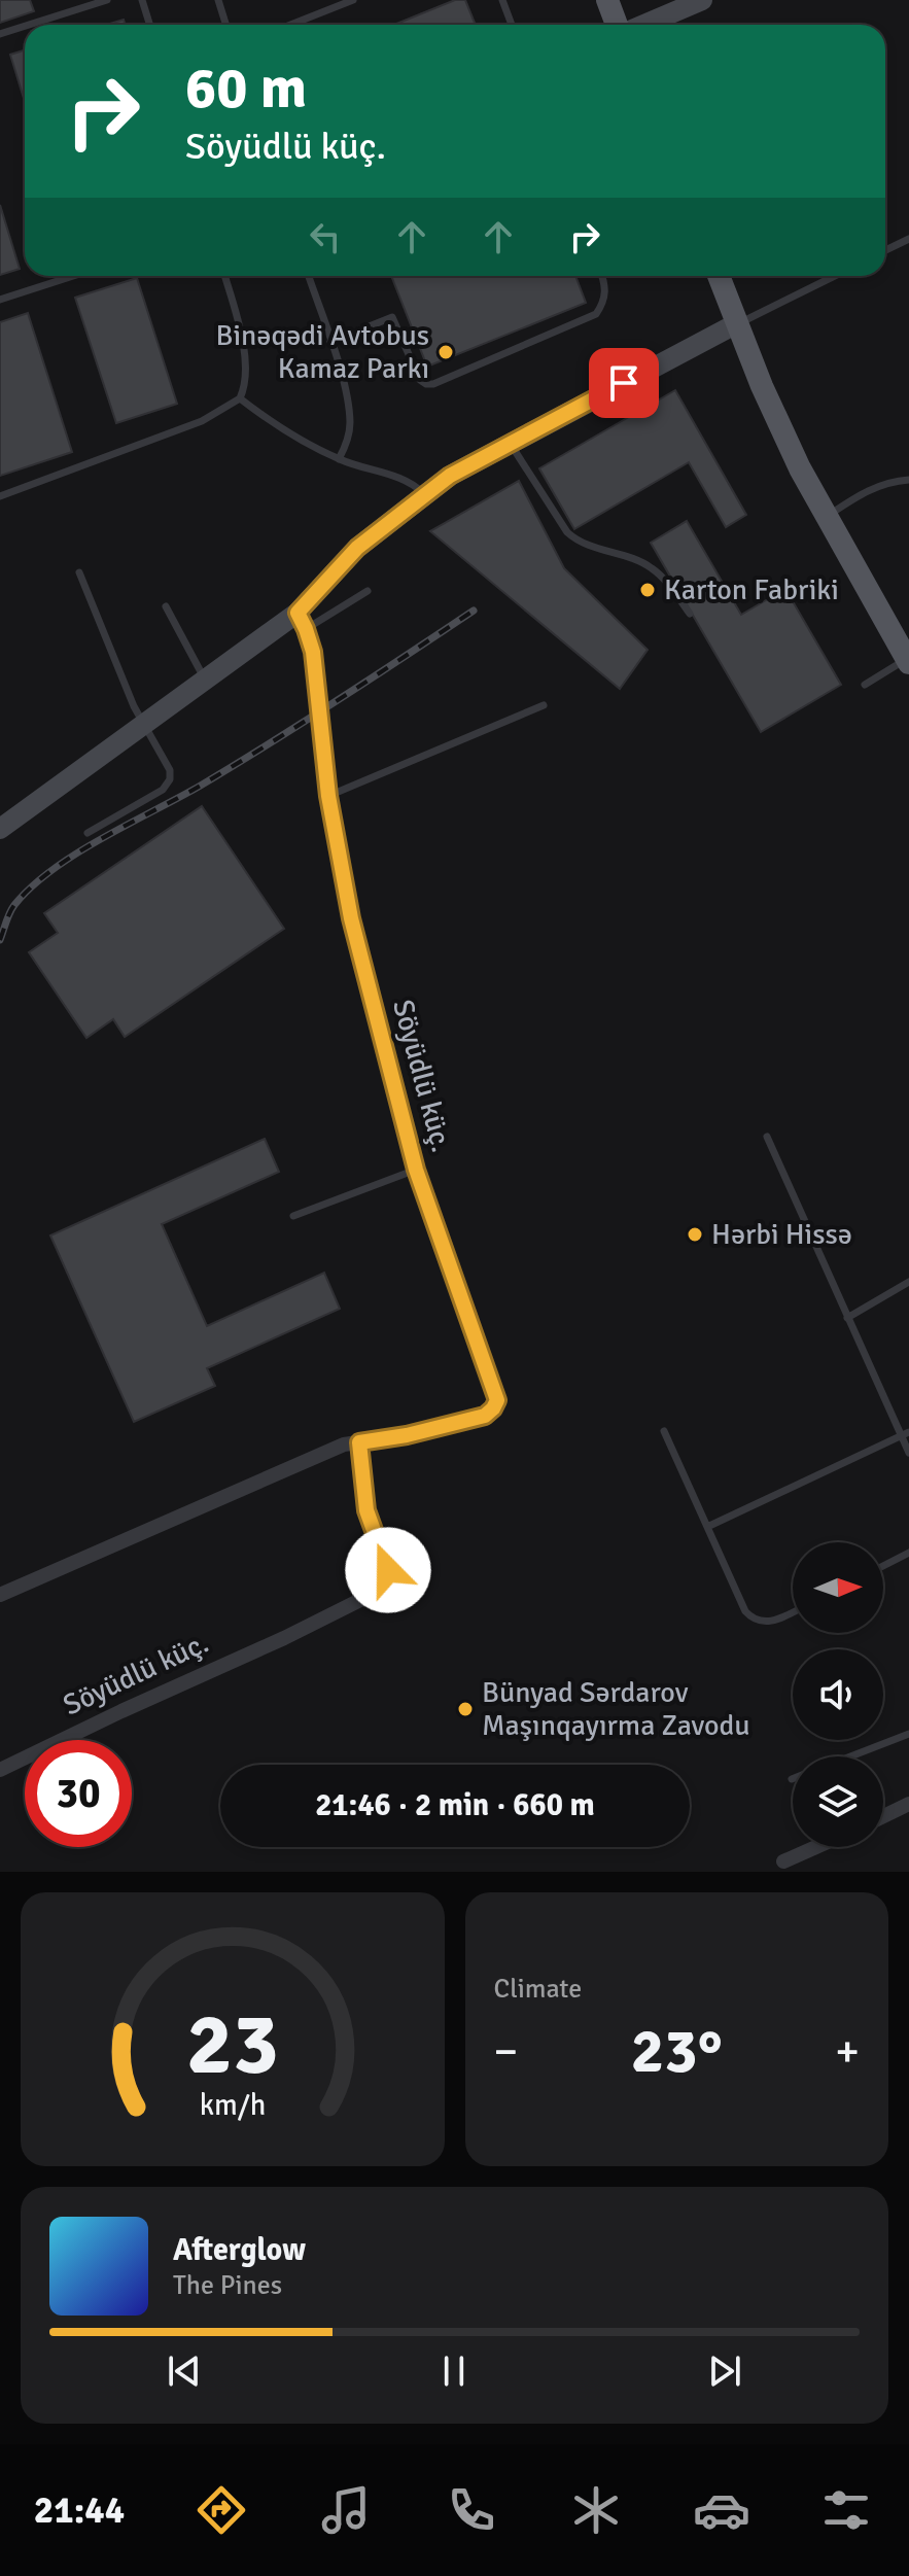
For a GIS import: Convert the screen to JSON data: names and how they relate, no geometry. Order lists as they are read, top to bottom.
{
  "streets": {
    "street": ["Söyüdlü küç."]
  },
  "places": [
    "Binəqədi Avtobus Kamaz Parkı",
    "Karton Fabriki",
    "Hərbi Hissə",
    "Bünyad Sərdarov Maşınqayırma Zavodu"
  ],
  "north": "right",
  "page": {
    "turn": ["60 m", "Söyüdlü küç."],
    "limit": "30",
    "trip": "21:46 · 2 min · 660 m",
    "tile": "Climate",
    "heat": ["−", "23°", "+"],
    "song": ["Afterglow", "The Pines"],
    "tabs": "21:44",
    "gauge": ["23", "km/h"]
  }
}
